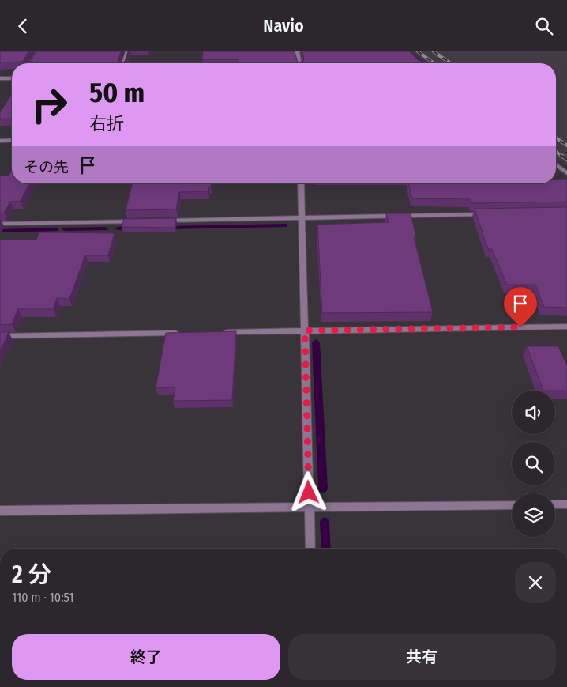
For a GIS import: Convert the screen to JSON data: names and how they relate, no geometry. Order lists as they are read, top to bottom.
{
  "page": {
    "header": "Navio",
    "turn": ["50 m", "右折"],
    "then": "その先",
    "heading": ["2 分", "110 m · 10:51"],
    "buttons": ["終了", "共有"]
  }
}
